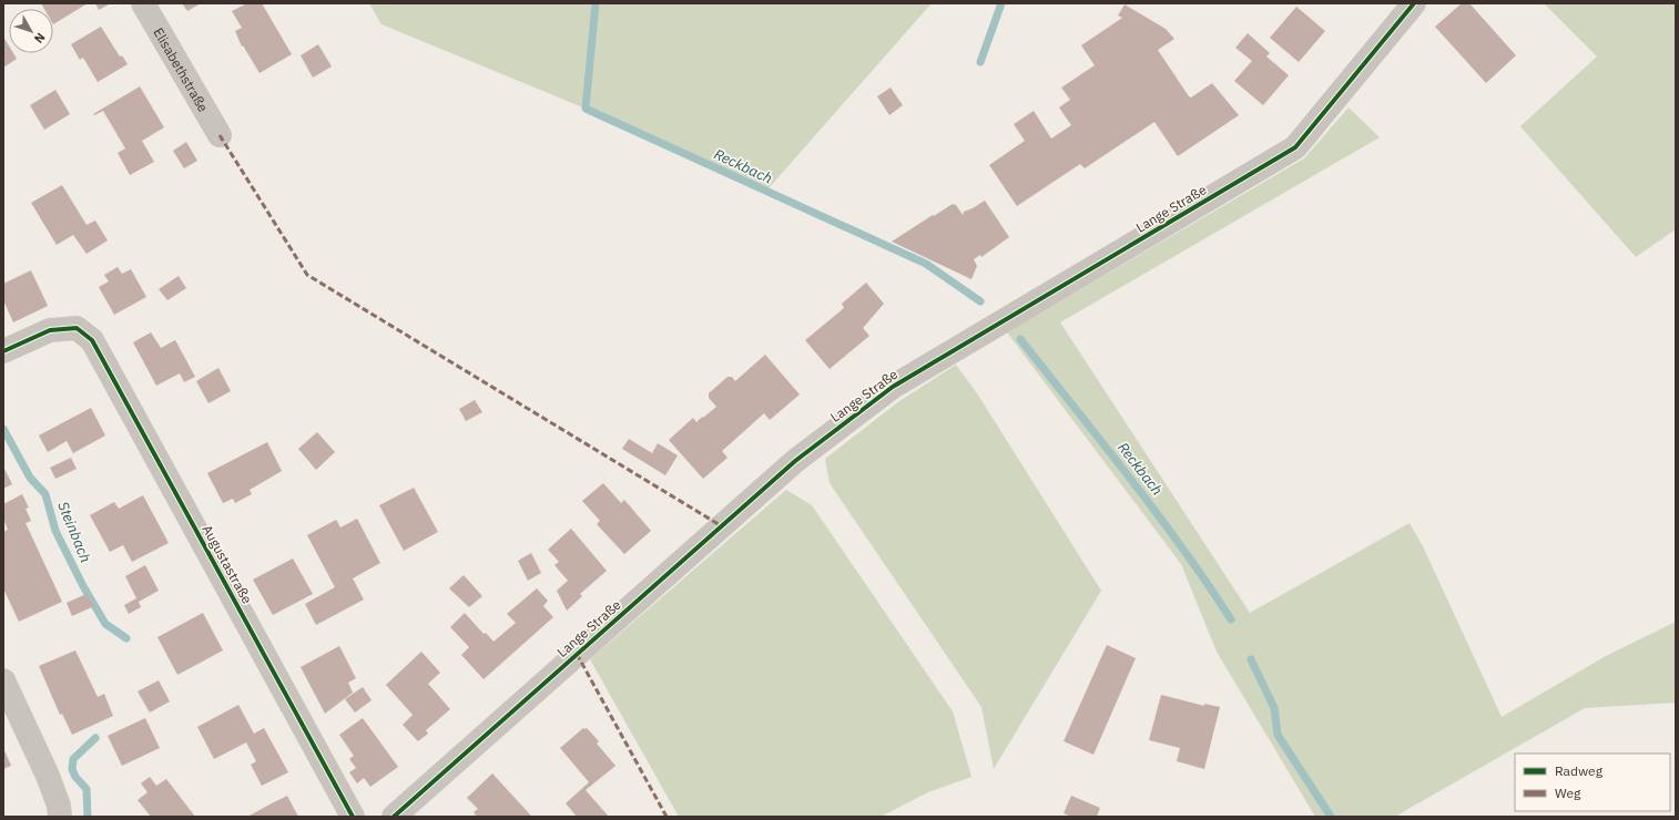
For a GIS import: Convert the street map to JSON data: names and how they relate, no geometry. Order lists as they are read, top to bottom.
{
  "streets": {
    "street": ["Elisabethstraße", "Lange Straße", "Augustastraße"]
  },
  "water": ["Reckbach", "Steinbach"],
  "legend": ["Radweg", "Weg"],
  "north": "bottom right"
}
